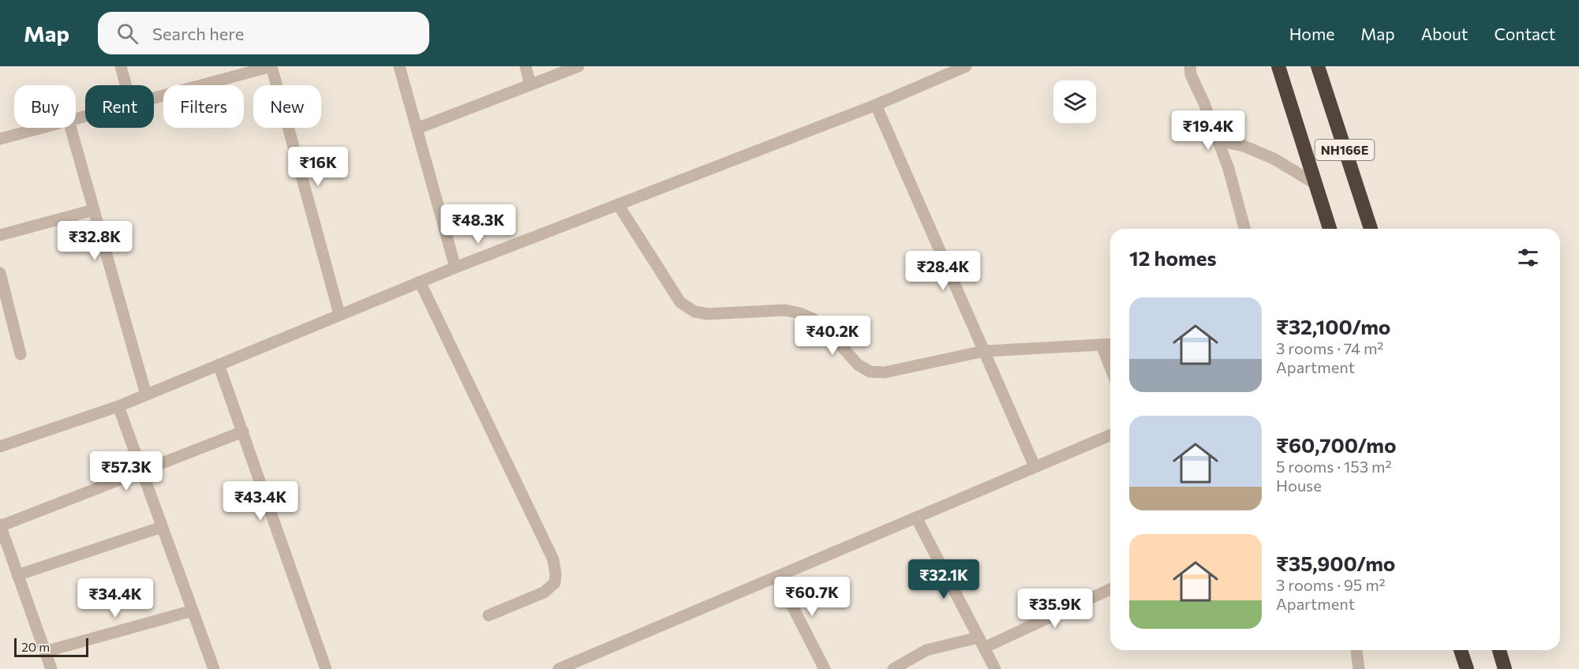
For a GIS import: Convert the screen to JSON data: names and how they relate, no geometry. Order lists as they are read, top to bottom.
{
  "streets": {
    "highway": ["NH166E"]
  },
  "scale_bar": "20 m",
  "page": {
    "header": "Map",
    "search": "Search here",
    "nav": [
      "Home",
      "Map",
      "About",
      "Contact"
    ],
    "chip": [
      "Buy",
      "Rent",
      "Filters",
      "New"
    ],
    "price": [
      "₹19.4K",
      "₹16K",
      "₹48.3K",
      "₹32.8K",
      "₹28.4K",
      "₹40.2K",
      "₹57.3K",
      "₹43.4K",
      "₹32.1K",
      "₹60.7K",
      "₹34.4K",
      "₹35.9K"
    ],
    "heading": "12 homes",
    "list": [
      {
        "name": "₹32,100/mo",
        "note": "3 rooms · 74 m² · Apartment"
      },
      {
        "name": "₹60,700/mo",
        "note": "5 rooms · 153 m² · House"
      },
      {
        "name": "₹35,900/mo",
        "note": "3 rooms · 95 m² · Apartment"
      }
    ],
    "scale": "20 m"
  }
}
